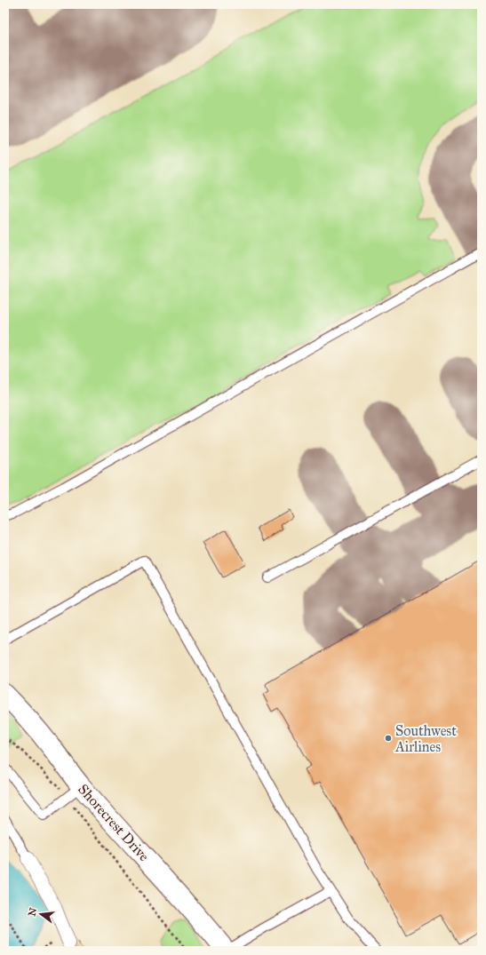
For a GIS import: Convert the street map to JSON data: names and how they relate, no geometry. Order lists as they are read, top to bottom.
{
  "streets": {
    "street": ["Shorecrest Drive"]
  },
  "places": ["Southwest Airlines"],
  "north": "left"
}
